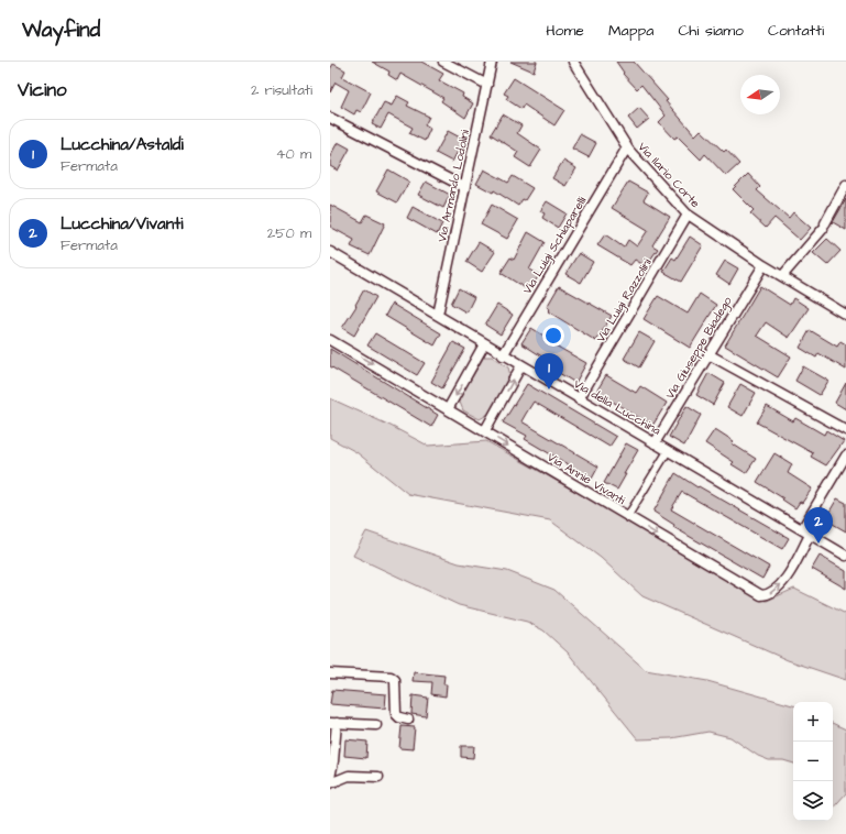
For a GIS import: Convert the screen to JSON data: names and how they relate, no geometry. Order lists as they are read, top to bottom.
{
  "streets": {
    "street": [
      "Via Ilario Corte",
      "Via Armando Lodolini",
      "Via Luigi Schiaparelli",
      "Via Luigi Razzolini",
      "Via Giuseppe Biadego",
      "Via della Lucchina",
      "Via Annie Vivanti"
    ]
  },
  "crossings": [
    ["Via Ilario Corte", "Via Luigi Schiaparelli"],
    ["Via Ilario Corte", "Via Luigi Razzolini"],
    ["Via Ilario Corte", "Via Giuseppe Biadego"],
    ["Via Armando Lodolini", "Via della Lucchina"],
    ["Via Luigi Schiaparelli", "Via della Lucchina"],
    ["Via Luigi Razzolini", "Via della Lucchina"],
    ["Via Giuseppe Biadego", "Via della Lucchina"],
    ["Via della Lucchina", "Via Annie Vivanti"]
  ],
  "one_way": ["Via Annie Vivanti"],
  "north": "left",
  "page": {
    "header": "Wayfind",
    "nav": [
      "Home",
      "Mappa",
      "Chi siamo",
      "Contatti"
    ],
    "heading": ["Vicino", "2 risultati"],
    "list": [
      {
        "mark": "1",
        "name": "Lucchina/Astaldi",
        "note": "Fermata",
        "value": "40 m"
      },
      {
        "mark": "2",
        "name": "Lucchina/Vivanti",
        "note": "Fermata",
        "value": "250 m"
      }
    ],
    "pins": ["1", "2"],
    "map_buttons": ["+", "−"]
  }
}
